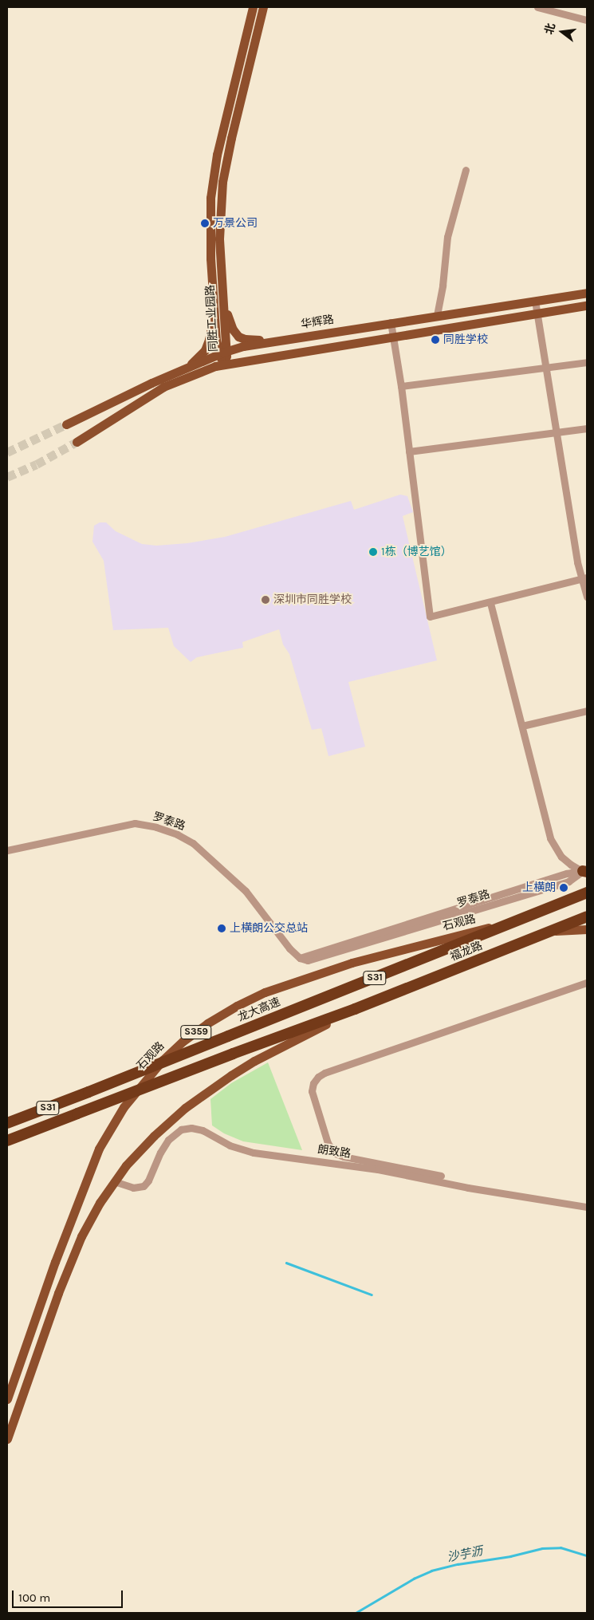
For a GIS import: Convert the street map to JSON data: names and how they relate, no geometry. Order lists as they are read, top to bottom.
{
  "streets": {
    "highway": ["福龙路", "S31", "龙大高速"],
    "main road": [
      "同胜工业园路",
      "华辉路",
      "石观路",
      "S359"
    ],
    "street": ["罗泰路", "朗致路"]
  },
  "crossings": [
    ["同胜工业园路", "华辉路"],
    ["石观路", "S31"],
    ["石观路", "龙大高速"],
    ["福龙路", "S31"],
    ["S31", "龙大高速"]
  ],
  "water": ["沙芋沥"],
  "places": [
    "万景公司",
    "同胜学校",
    "1栋（博艺馆）",
    "深圳市同胜学校",
    "上横朗",
    "上横朗公交总站"
  ],
  "scale_bar": "100 m",
  "north": "left"
}
